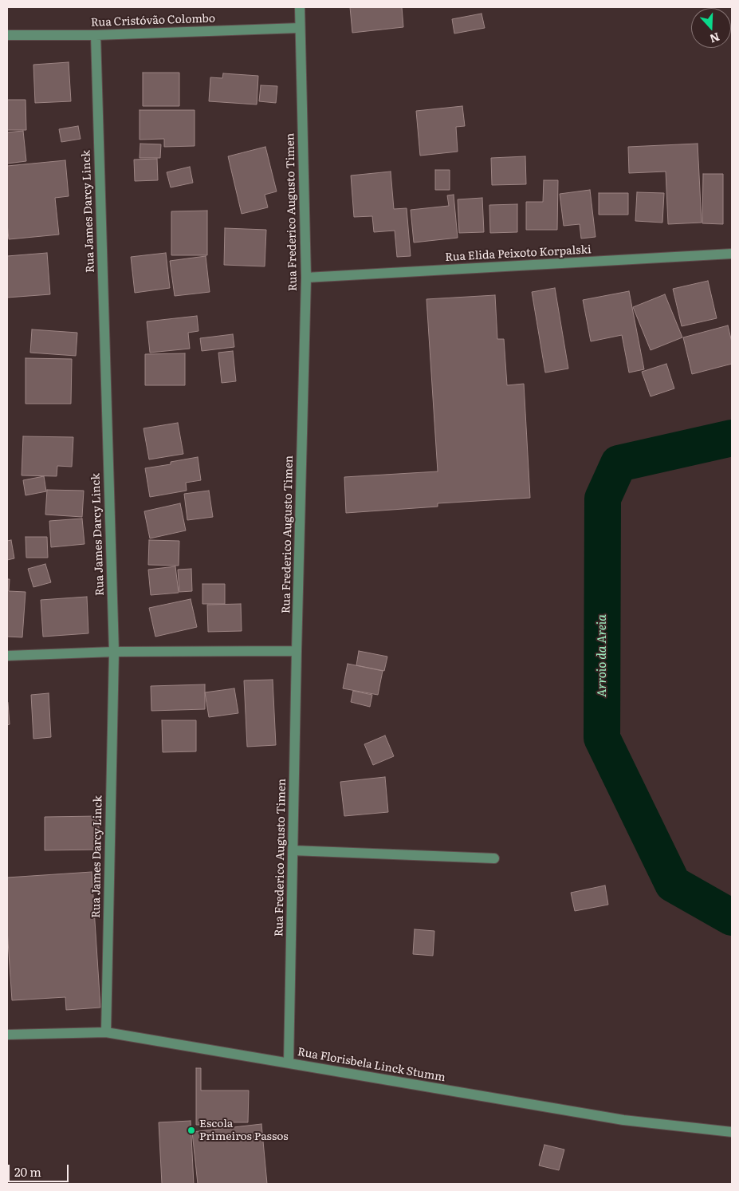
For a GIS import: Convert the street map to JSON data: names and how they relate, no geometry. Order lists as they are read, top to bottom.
{
  "streets": {
    "street": [
      "Rua Cristóvão Colombo",
      "Rua James Darcy Linck",
      "Rua Frederico Augusto Timen",
      "Rua Elida Peixoto Korpalski",
      "Rua Florisbela Linck Stumm"
    ]
  },
  "crossings": [
    ["Rua Cristóvão Colombo", "Rua James Darcy Linck"],
    ["Rua Cristóvão Colombo", "Rua Frederico Augusto Timen"],
    ["Rua James Darcy Linck", "Rua Florisbela Linck Stumm"],
    ["Rua Frederico Augusto Timen", "Rua Elida Peixoto Korpalski"],
    ["Rua Frederico Augusto Timen", "Rua Florisbela Linck Stumm"]
  ],
  "water": ["Arroio da Areia"],
  "places": ["Escola Primeiros Passos"],
  "scale_bar": "20 m",
  "north": "bottom"
}
